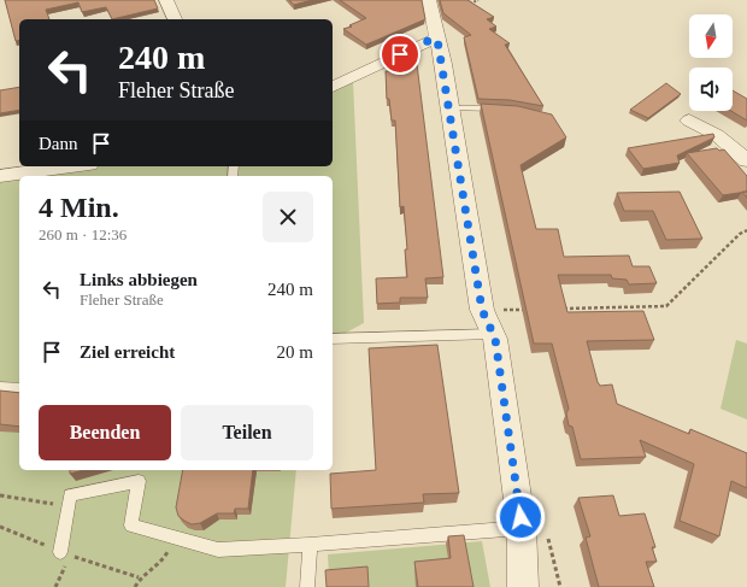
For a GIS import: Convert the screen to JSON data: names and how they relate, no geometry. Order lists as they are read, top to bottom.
{
  "north": "bottom",
  "page": {
    "turn": ["240 m", "Fleher Straße"],
    "then": "Dann",
    "heading": ["4 Min.", "260 m · 12:36"],
    "list": [
      {
        "name": "Links abbiegen",
        "note": "Fleher Straße",
        "value": "240 m"
      },
      {
        "name": "Ziel erreicht",
        "value": "20 m"
      }
    ],
    "buttons": ["Beenden", "Teilen"]
  }
}
